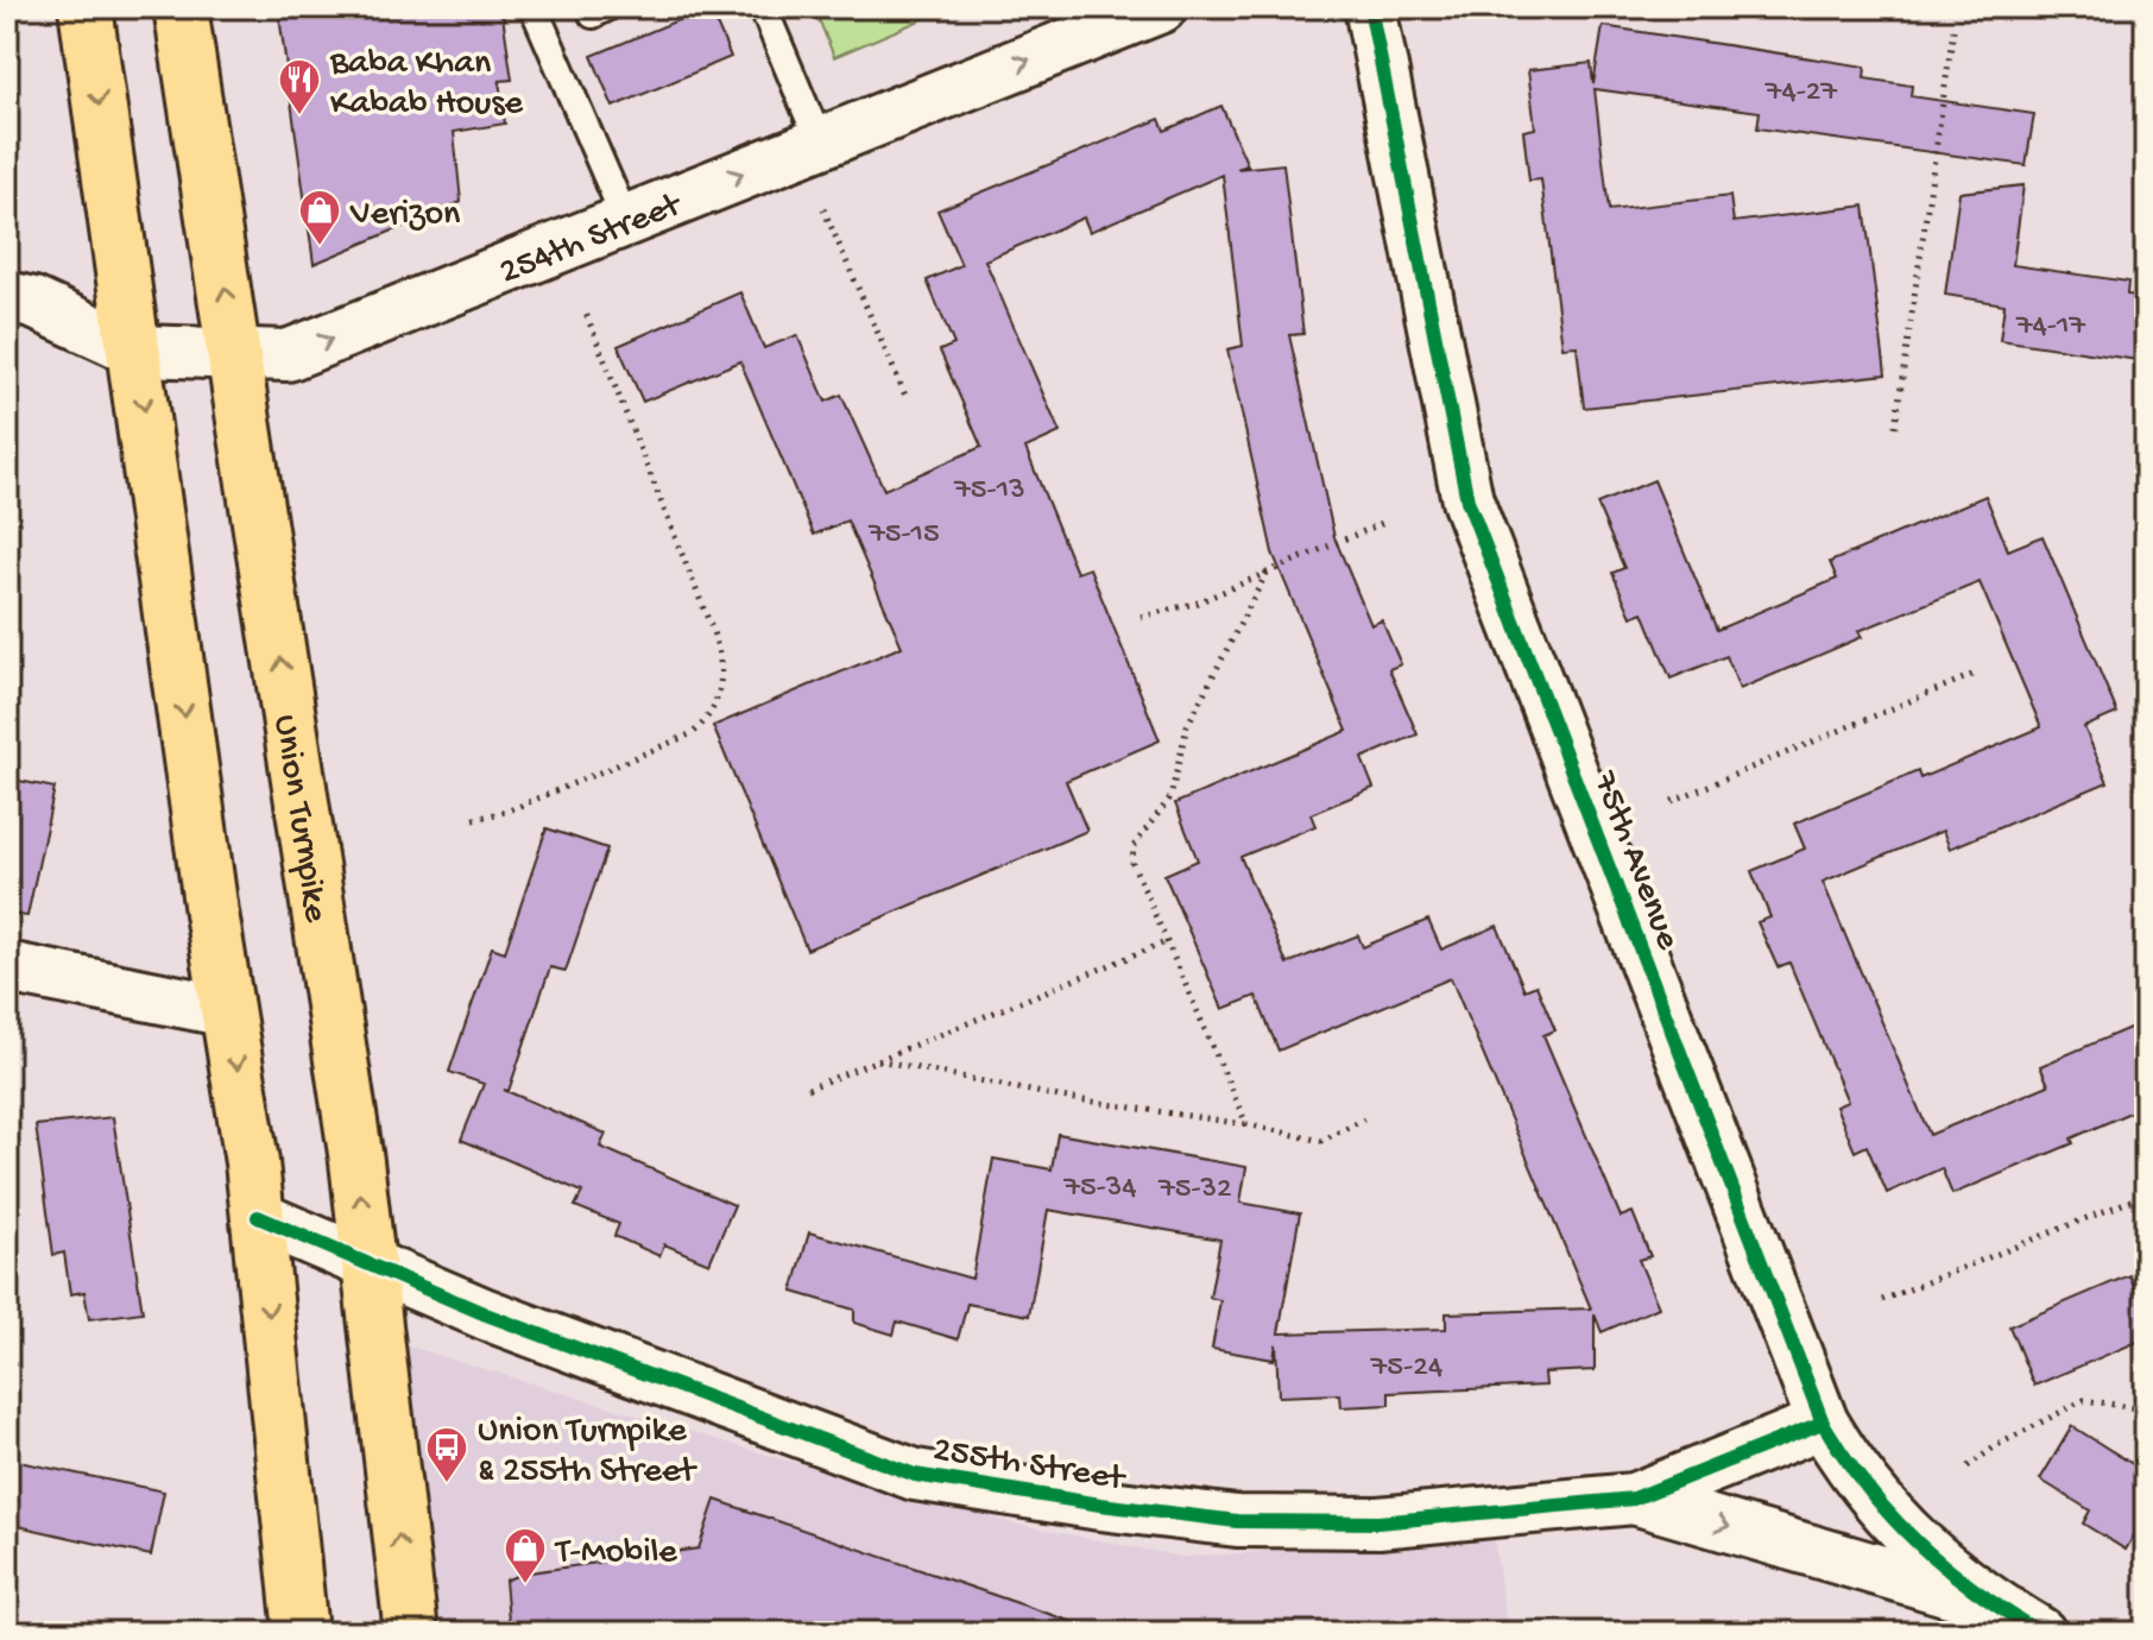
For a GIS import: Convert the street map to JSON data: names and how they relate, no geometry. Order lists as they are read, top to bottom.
{
  "streets": {
    "main road": ["Union Turnpike"],
    "street": ["254th Street", "75th Avenue", "255th Street"]
  },
  "crossings": [
    ["254th Street", "Union Turnpike"],
    ["Union Turnpike", "255th Street"],
    ["75th Avenue", "255th Street"]
  ],
  "one_way": ["254th Street"],
  "places": {
    "restaurant": ["Baba Khan Kabab House"],
    "shop": ["Verizon", "T-Mobile"],
    "bus stop": ["Union Turnpike & 255th Street"]
  },
  "house_numbers": [
    "74-27",
    "74-17",
    "75-13",
    "75-15",
    "75-34",
    "75-32",
    "75-24"
  ]
}
